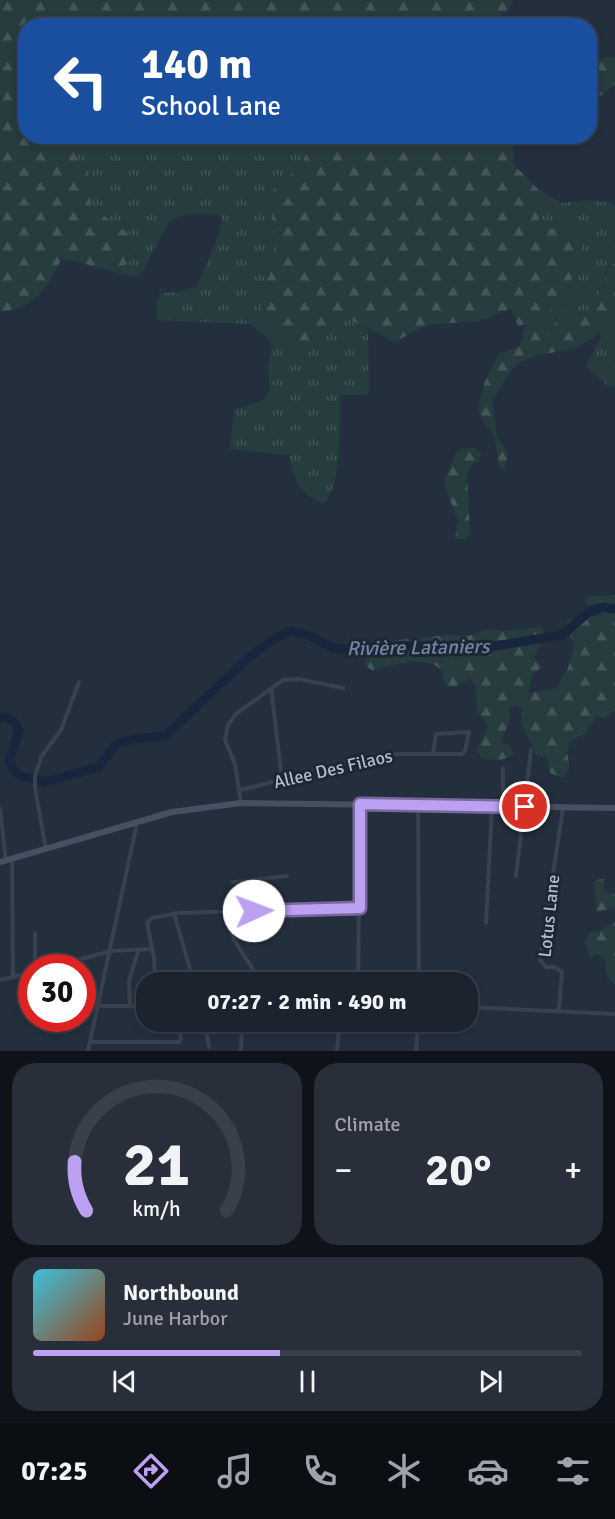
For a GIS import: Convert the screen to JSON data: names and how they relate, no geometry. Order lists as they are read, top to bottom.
{
  "streets": {
    "street": ["Allee Des Filaos", "Lotus Lane"]
  },
  "water": ["Rivière Lataniers"],
  "page": {
    "turn": ["140 m", "School Lane"],
    "limit": "30",
    "trip": "07:27 · 2 min · 490 m",
    "tile": "Climate",
    "heat": ["−", "20°", "+"],
    "song": ["Northbound", "June Harbor"],
    "tabs": "07:25",
    "gauge": ["21", "km/h"]
  }
}
